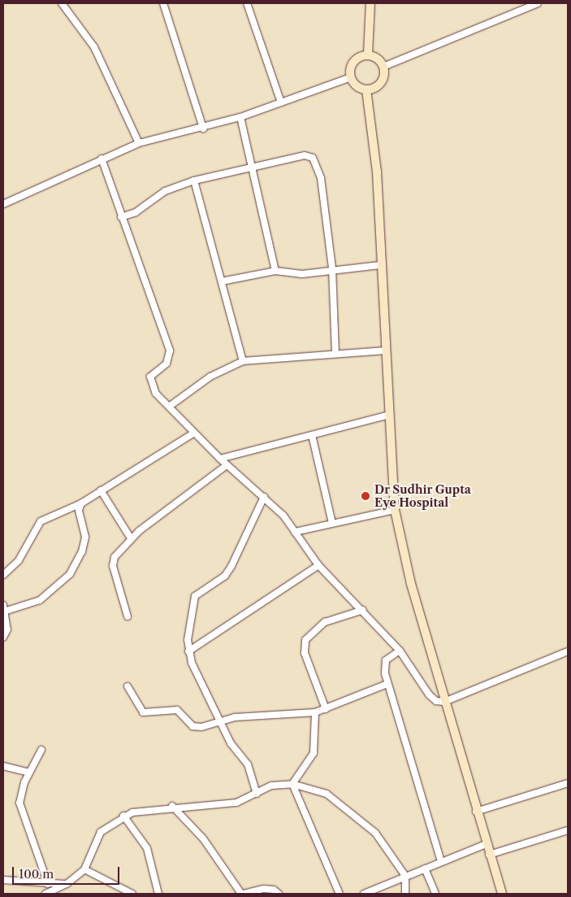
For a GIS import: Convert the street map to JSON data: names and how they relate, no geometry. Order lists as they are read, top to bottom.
{
  "places": ["Dr Sudhir Gupta Eye Hospital"],
  "scale_bar": "100 m"
}
